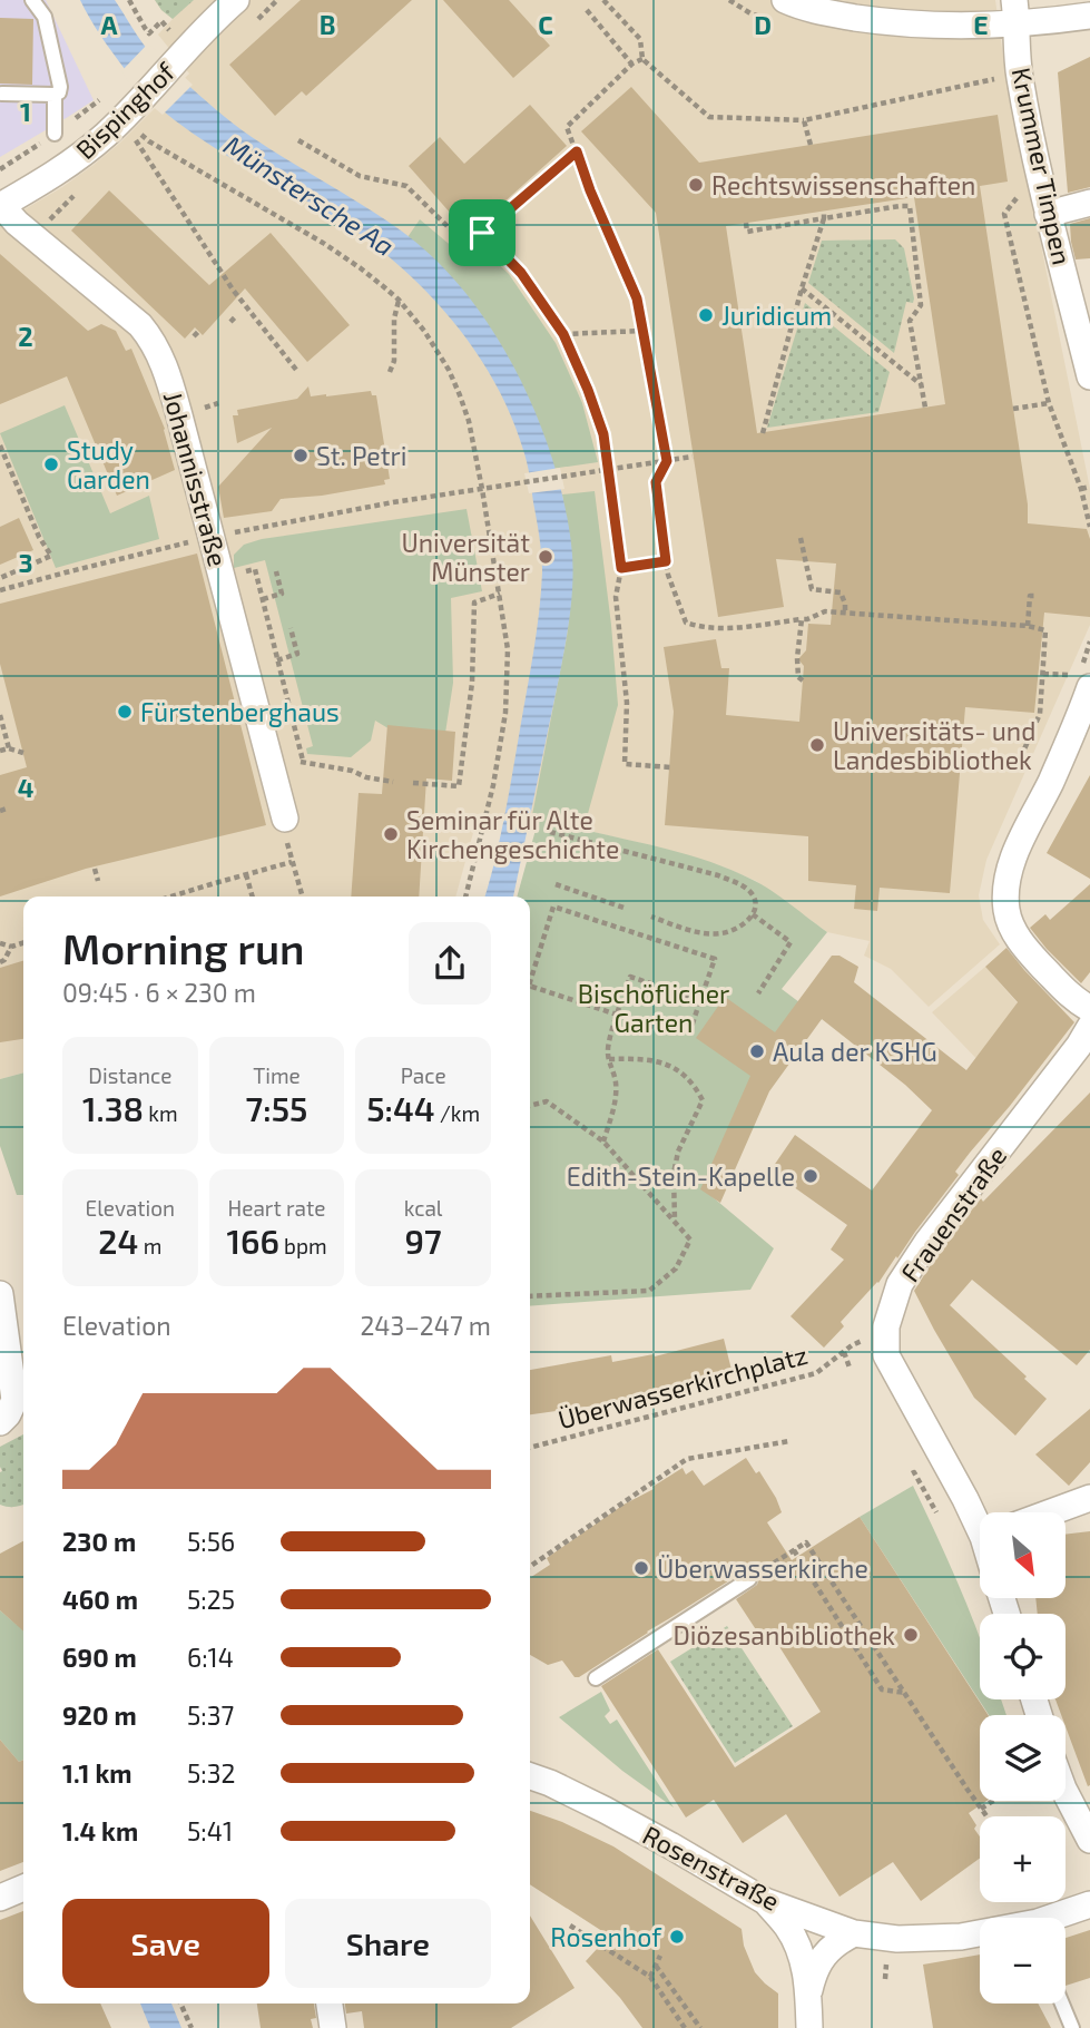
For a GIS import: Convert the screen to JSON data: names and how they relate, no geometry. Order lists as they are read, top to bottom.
{
  "streets": {
    "street": [
      "Bispinghof",
      "Krummer Timpen",
      "Johannisstraße",
      "Frauenstraße",
      "Rosenstraße"
    ],
    "path": ["Überwasserkirchplatz"]
  },
  "crossings": [
    ["Bispinghof", "Johannisstraße"],
    ["Frauenstraße", "Überwasserkirchplatz"]
  ],
  "water": ["Münstersche Aa"],
  "parks": ["Bischöflicher Garten"],
  "places": [
    "Rechtswissenschaften",
    "Juridicum",
    "St. Petri",
    "Study Garden",
    "Universität Münster",
    "Fürstenberghaus",
    "Universitäts- und Landesbibliothek",
    "Seminar für Alte Kirchengeschichte",
    "Aula der KSHG",
    "Edith-Stein-Kapelle",
    "Überwasserkirche",
    "Diözesanbibliothek",
    "Rosenhof"
  ],
  "north": "bottom right",
  "page": {
    "heading": ["Morning run", "09:45 · 6 × 230 m"],
    "stats": [
      ["Distance", "1.38 km"],
      ["Time", "7:55"],
      ["Pace", "5:44 /km"],
      ["Elevation", "24 m"],
      ["Heart rate", "166 bpm"],
      ["kcal", "97"]
    ],
    "chart": ["Elevation", "243–247 m"],
    "map_buttons": ["+", "−"],
    "list": [
      {
        "name": "230 m",
        "note": "5:56"
      },
      {
        "name": "460 m",
        "note": "5:25"
      },
      {
        "name": "690 m",
        "note": "6:14"
      },
      {
        "name": "920 m",
        "note": "5:37"
      },
      {
        "name": "1.1 km",
        "note": "5:32"
      },
      {
        "name": "1.4 km",
        "note": "5:41"
      }
    ],
    "buttons": ["Save", "Share"]
  },
  "grid": {
    "columns": [
      "A",
      "B",
      "C",
      "D",
      "E"
    ],
    "rows": [
      "1",
      "2",
      "3",
      "4"
    ]
  }
}
